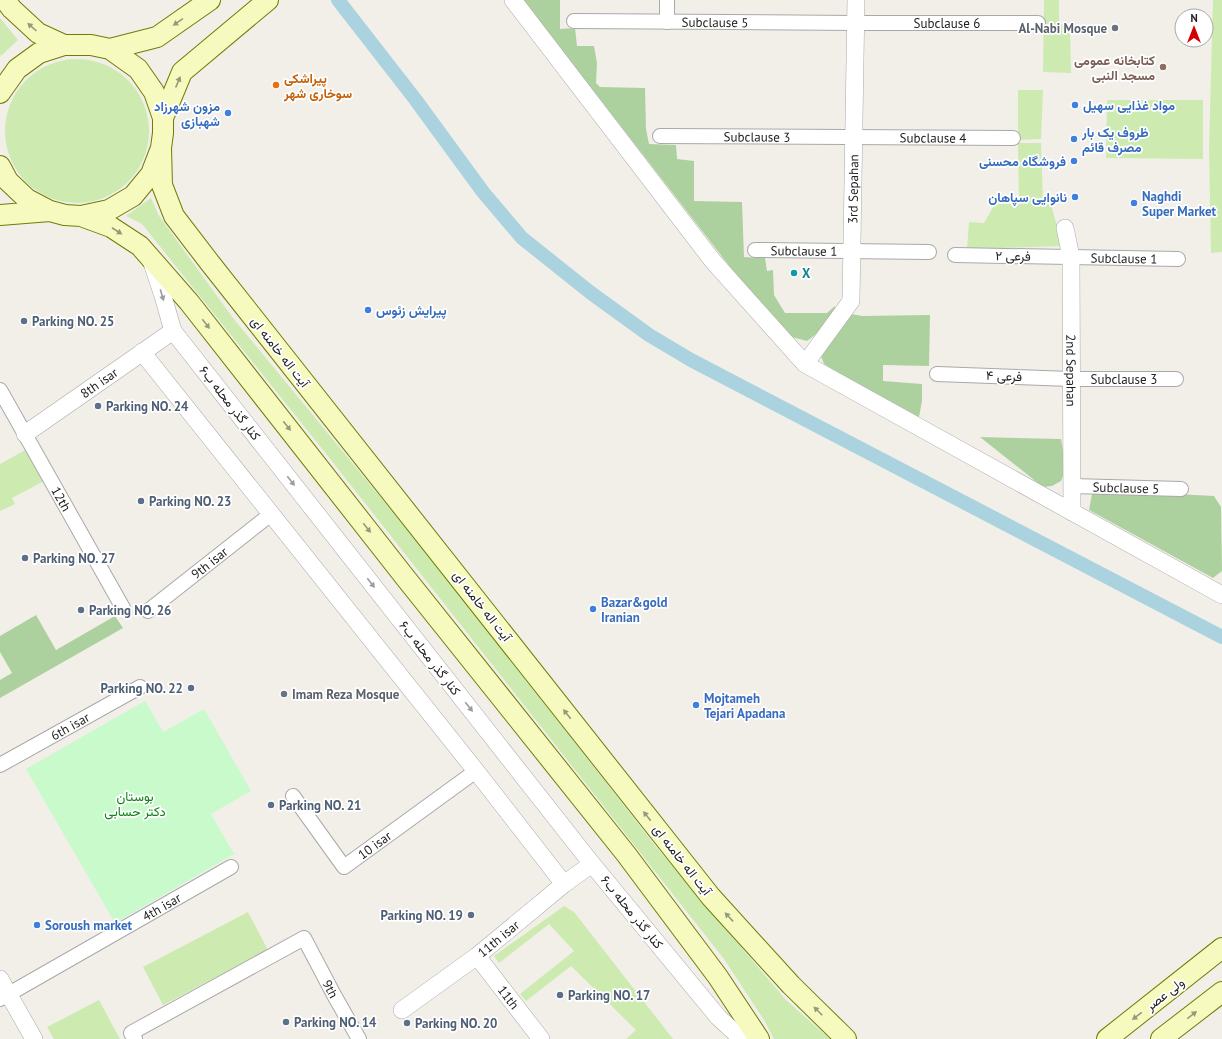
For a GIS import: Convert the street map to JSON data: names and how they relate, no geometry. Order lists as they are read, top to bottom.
{
  "streets": {
    "main road": ["آیت اله خامنه ای", "ولی عصر"],
    "street": [
      "Subclause 5",
      "Subclause 6",
      "Subclause 3",
      "Subclause 4",
      "3rd Sepahan",
      "Subclause 1",
      "فرعی ۲",
      "2nd Sepahan",
      "فرعی ۴",
      "8th isar",
      "کنار گذر محله ب۶",
      "12th",
      "9th isar",
      "6th isar",
      "10 isar",
      "4th isar",
      "11th isar",
      "9th",
      "11th"
    ]
  },
  "crossings": [
    ["Subclause 5", "Subclause 6"],
    ["Subclause 5", "3rd Sepahan"],
    ["Subclause 5", "2nd Sepahan"],
    ["Subclause 6", "3rd Sepahan"],
    ["Subclause 3", "Subclause 4"],
    ["Subclause 3", "3rd Sepahan"],
    ["Subclause 3", "2nd Sepahan"],
    ["Subclause 3", "فرعی ۴"],
    ["Subclause 4", "3rd Sepahan"],
    ["3rd Sepahan", "Subclause 1"],
    ["Subclause 1", "فرعی ۲"],
    ["Subclause 1", "2nd Sepahan"],
    ["فرعی ۲", "2nd Sepahan"],
    ["2nd Sepahan", "فرعی ۴"],
    ["8th isar", "کنار گذر محله ب۶"],
    ["8th isar", "12th"],
    ["کنار گذر محله ب۶", "11th isar"],
    ["11th isar", "11th"]
  ],
  "parks": ["بوستان دکتر حسابی"],
  "places": [
    "Al-Nabi Mosque",
    "کتابخانه عمومی مسجد النبی",
    "پیراشکی سوخاری شهر",
    "مواد غذایی سهیل",
    "مزون شهرزاد شهبازی",
    "ظروف یک بار مصرف قائم",
    "فروشگاه محسنی",
    "نانوایی سپاهان",
    "Naghdi Super Market",
    "X",
    "پیرایش زئوس",
    "Parking NO. 25",
    "Parking NO. 24",
    "Parking NO. 23",
    "Parking NO. 27",
    "Bazar&gold Iranian",
    "Parking NO. 26",
    "Parking NO. 22",
    "Imam Reza Mosque",
    "Mojtameh Tejari Apadana",
    "Parking NO. 21",
    "Parking NO. 19",
    "Soroush market",
    "Parking NO. 17",
    "Parking NO. 14",
    "Parking NO. 20"
  ],
  "north": "top"
}
